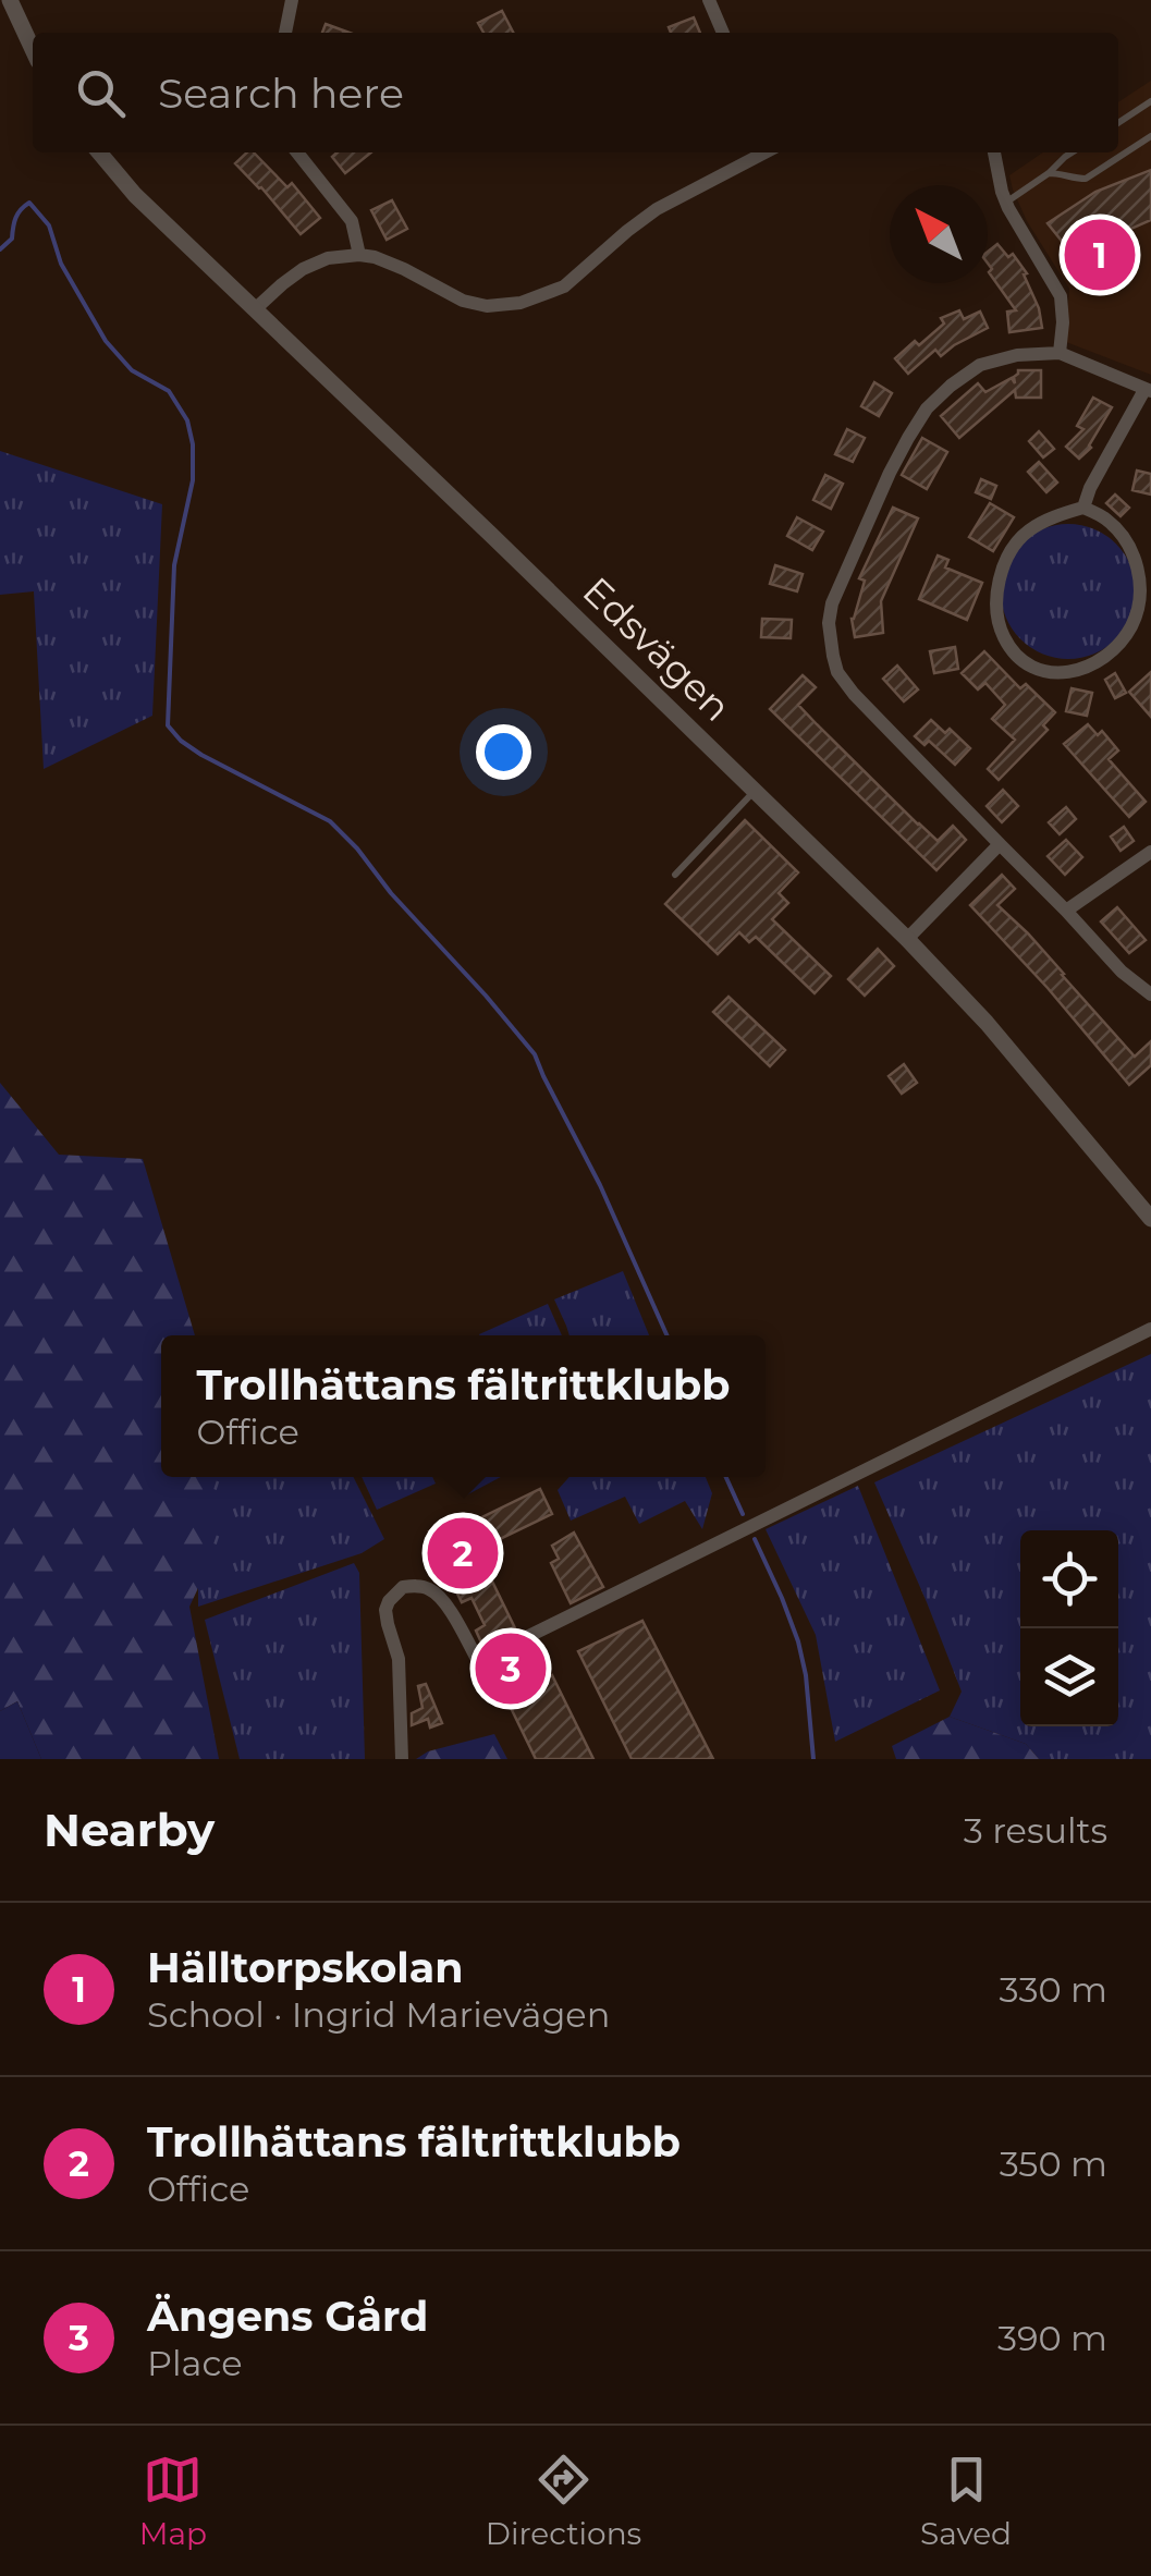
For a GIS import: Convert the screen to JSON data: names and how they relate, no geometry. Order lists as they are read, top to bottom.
{
  "streets": {
    "street": ["Edsvägen"]
  },
  "north": "top left",
  "page": {
    "search": "Search here",
    "pins": ["1", "2", "3"],
    "popup": ["Trollhättans fältrittklubb", "Office"],
    "heading": ["Nearby", "3 results"],
    "list": [
      {
        "mark": "1",
        "name": "Hälltorpskolan",
        "note": "School · Ingrid Marievägen",
        "value": "330 m"
      },
      {
        "mark": "2",
        "name": "Trollhättans fältrittklubb",
        "note": "Office",
        "value": "350 m"
      },
      {
        "mark": "3",
        "name": "Ängens Gård",
        "note": "Place",
        "value": "390 m"
      }
    ],
    "nav": ["Map", "Directions", "Saved"]
  }
}
